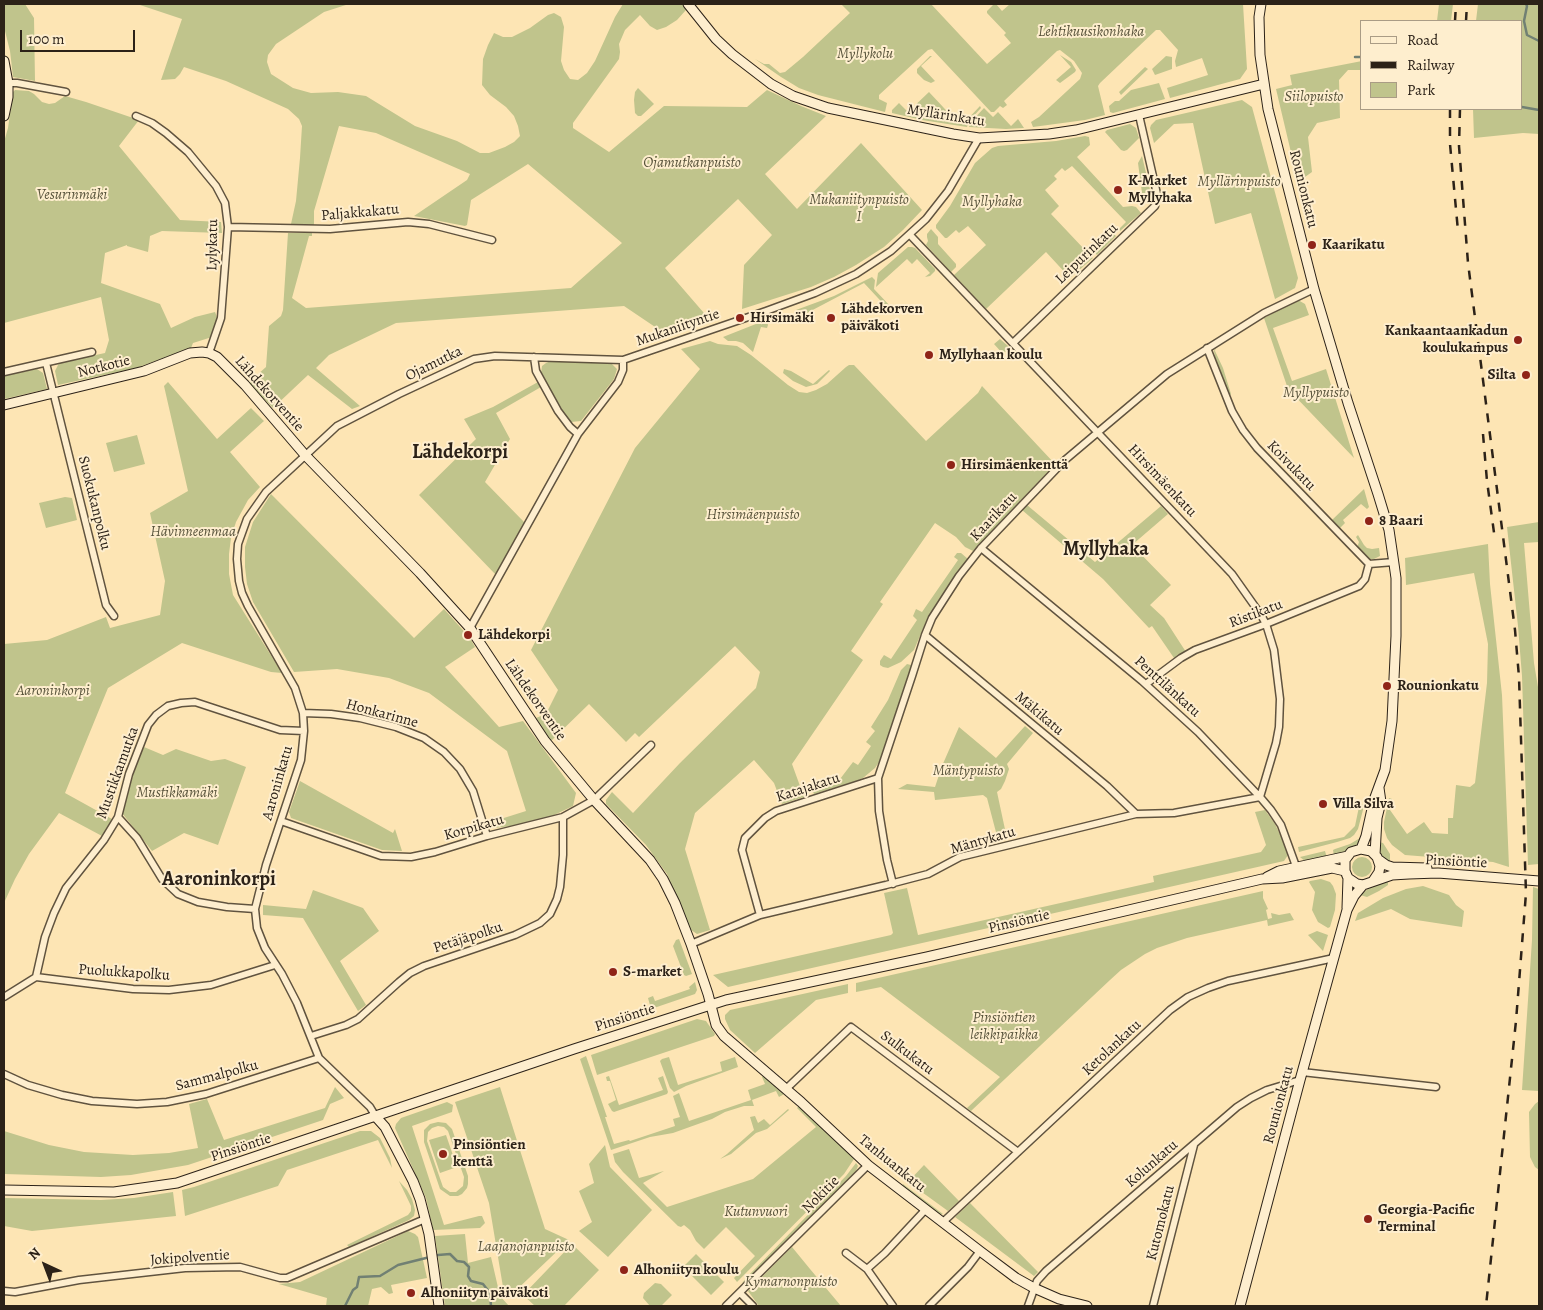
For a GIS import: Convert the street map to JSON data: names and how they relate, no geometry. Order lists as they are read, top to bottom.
{
  "streets": {
    "main road": [
      "Myllärinkatu",
      "Rounionkatu",
      "Notkotie",
      "Lähdekorventie",
      "Pinsiöntie",
      "Tanhuankatu"
    ],
    "street": [
      "Paljakkakatu",
      "Lylykatu",
      "Leipurinkatu",
      "Mukaniityntie",
      "Ojamutka",
      "Koivukatu",
      "Hirsimäenkatu",
      "Suokukanpolku",
      "Kaarikatu",
      "Ristikatu",
      "Penttilänkatu",
      "Honkarinne",
      "Mäkikatu",
      "Mustikkamutka",
      "Aaroninkatu",
      "Katajakatu",
      "Korpikatu",
      "Mäntykatu",
      "Petäjäpolku",
      "Puolukkapolku",
      "Ketolankatu",
      "Sulkukatu",
      "Sammalpolku",
      "Kolunkatu",
      "Nokitie",
      "Kutomokatu",
      "Jokipolventie"
    ]
  },
  "crossings": [
    ["Myllärinkatu", "Rounionkatu"],
    ["Myllärinkatu", "Leipurinkatu"],
    ["Myllärinkatu", "Mukaniityntie"],
    ["Rounionkatu", "Kaarikatu"],
    ["Rounionkatu", "Pinsiöntie"],
    ["Rounionkatu", "Ketolankatu"],
    ["Rounionkatu", "Kolunkatu"],
    ["Paljakkakatu", "Lylykatu"],
    ["Lylykatu", "Notkotie"],
    ["Lylykatu", "Lähdekorventie"],
    ["Leipurinkatu", "Hirsimäenkatu"],
    ["Mukaniityntie", "Ojamutka"],
    ["Mukaniityntie", "Lähdekorventie"],
    ["Mukaniityntie", "Hirsimäenkatu"],
    ["Ojamutka", "Lähdekorventie"],
    ["Ojamutka", "Aaroninkatu"],
    ["Notkotie", "Lähdekorventie"],
    ["Notkotie", "Suokukanpolku"],
    ["Lähdekorventie", "Aaroninkatu"],
    ["Lähdekorventie", "Korpikatu"],
    ["Lähdekorventie", "Mäntykatu"],
    ["Lähdekorventie", "Pinsiöntie"],
    ["Lähdekorventie", "Tanhuankatu"],
    ["Koivukatu", "Kaarikatu"],
    ["Koivukatu", "Ristikatu"],
    ["Hirsimäenkatu", "Kaarikatu"],
    ["Hirsimäenkatu", "Ristikatu"],
    ["Hirsimäenkatu", "Penttilänkatu"],
    ["Hirsimäenkatu", "Mäntykatu"],
    ["Kaarikatu", "Penttilänkatu"],
    ["Kaarikatu", "Mäkikatu"],
    ["Kaarikatu", "Katajakatu"],
    ["Kaarikatu", "Mäntykatu"],
    ["Ristikatu", "Penttilänkatu"],
    ["Penttilänkatu", "Mäntykatu"],
    ["Penttilänkatu", "Pinsiöntie"],
    ["Honkarinne", "Aaroninkatu"],
    ["Honkarinne", "Korpikatu"],
    ["Mäkikatu", "Mäntykatu"],
    ["Mustikkamutka", "Aaroninkatu"],
    ["Mustikkamutka", "Puolukkapolku"],
    ["Aaroninkatu", "Korpikatu"],
    ["Aaroninkatu", "Pinsiöntie"],
    ["Aaroninkatu", "Petäjäpolku"],
    ["Aaroninkatu", "Puolukkapolku"],
    ["Aaroninkatu", "Sammalpolku"],
    ["Katajakatu", "Mäntykatu"],
    ["Korpikatu", "Petäjäpolku"],
    ["Pinsiöntie", "Tanhuankatu"],
    ["Ketolankatu", "Sulkukatu"],
    ["Ketolankatu", "Tanhuankatu"],
    ["Sulkukatu", "Tanhuankatu"],
    ["Tanhuankatu", "Kolunkatu"],
    ["Tanhuankatu", "Nokitie"],
    ["Kolunkatu", "Kutomokatu"]
  ],
  "districts": ["Lähdekorpi", "Myllyhaka", "Aaroninkorpi"],
  "parks": [
    "Lehtikuusikonhaka",
    "Myllykolu",
    "Siilopuisto",
    "Ojamutkanpuisto",
    "Myllärinpuisto",
    "Vesurinmäki",
    "Mukaniitynpuisto I",
    "Myllyhaka",
    "Myllypuisto",
    "Hirsimäenpuisto",
    "Hävinneenmaa",
    "Aaroninkorpi",
    "Mäntypuisto",
    "Mustikkamäki",
    "Pinsiöntien leikkipaikka",
    "Kutunvuori",
    "Laajanojanpuisto",
    "Kymarnonpuisto"
  ],
  "places": [
    "K-Market Myllyhaka",
    "Kaarikatu",
    "Hirsimäki",
    "Lähdekorven päiväkoti",
    "Kankaantaankadun koulukampus",
    "Myllyhaan koulu",
    "Silta",
    "Hirsimäenkenttä",
    "8 Baari",
    "Lähdekorpi",
    "Rounionkatu",
    "Villa Silva",
    "S-market",
    "Pinsiöntien kenttä",
    "Georgia-Pacific Terminal",
    "Alhoniityn koulu",
    "Alhoniityn päiväkoti"
  ],
  "legend": ["Road", "Railway", "Park"],
  "scale_bar": "100 m",
  "north": "top left"
}
